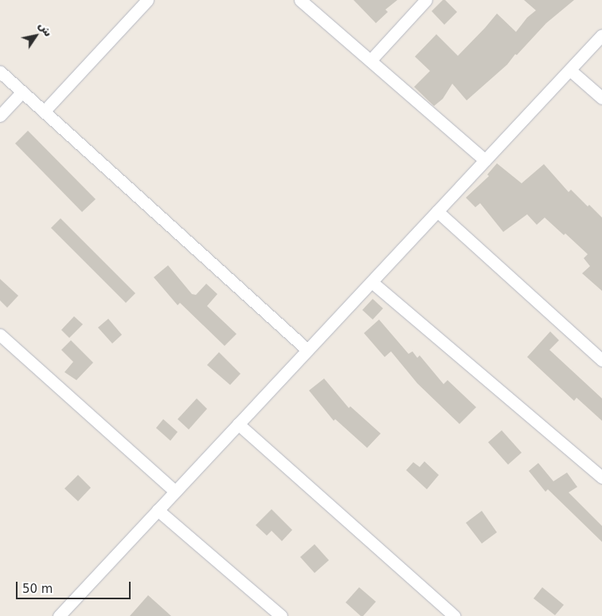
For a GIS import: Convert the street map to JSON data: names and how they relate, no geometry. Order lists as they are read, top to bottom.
{
  "scale_bar": "50 m",
  "north": "top right"
}
